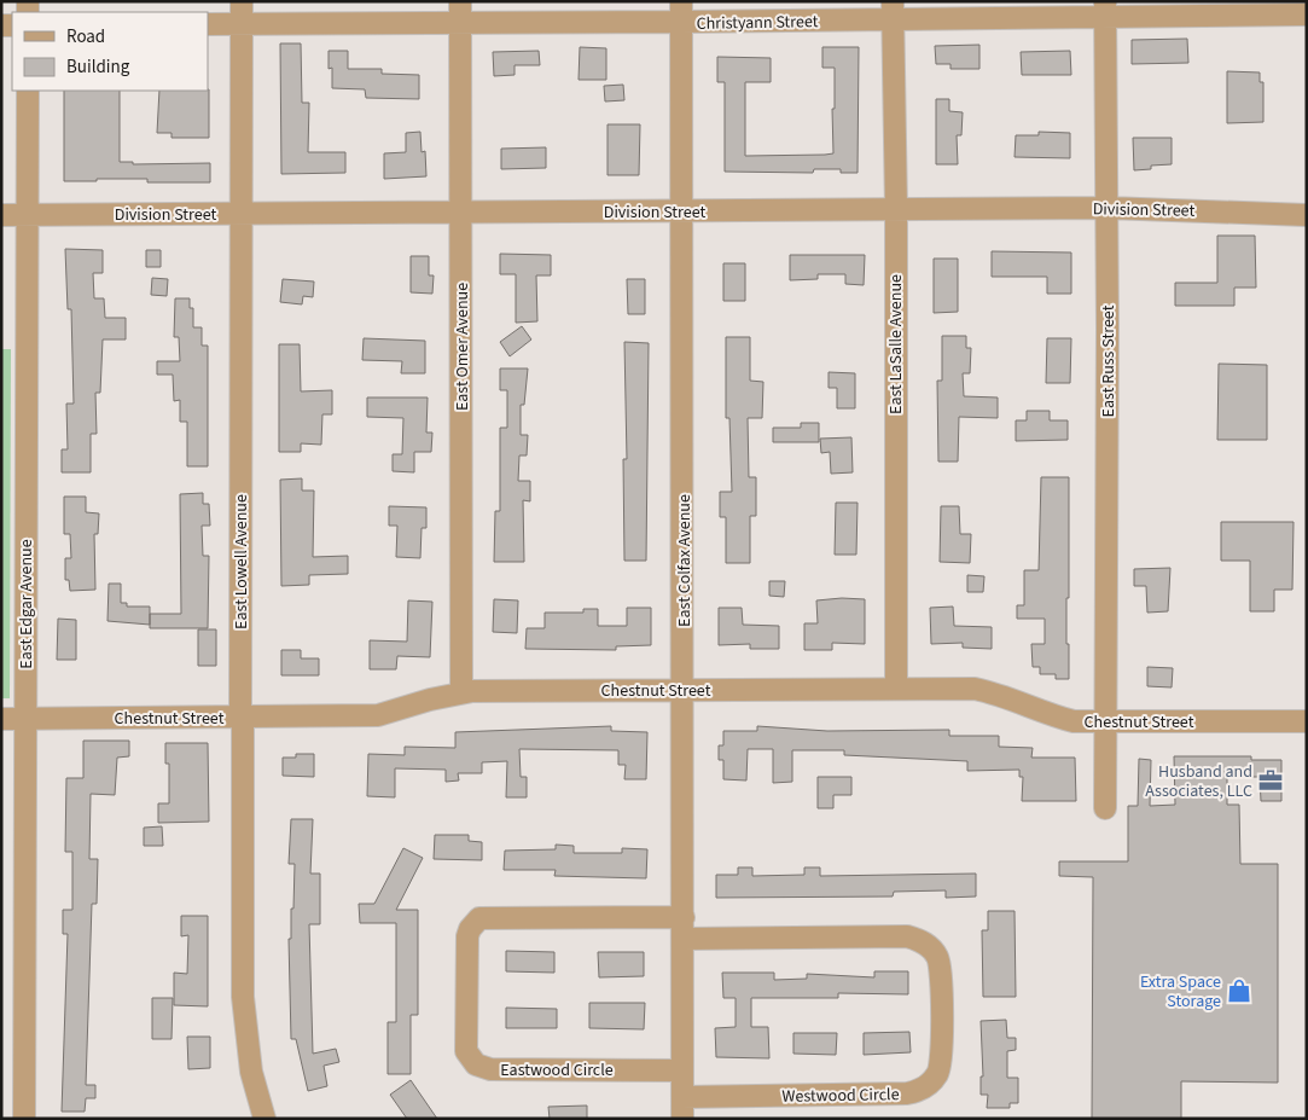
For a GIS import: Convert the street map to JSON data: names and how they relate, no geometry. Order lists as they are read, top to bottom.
{
  "streets": {
    "street": [
      "Christyann Street",
      "Division Street",
      "East LaSalle Avenue",
      "East Omer Avenue",
      "East Russ Street",
      "East Colfax Avenue",
      "East Lowell Avenue",
      "East Edgar Avenue",
      "Chestnut Street",
      "Eastwood Circle",
      "Westwood Circle"
    ]
  },
  "crossings": [
    ["Christyann Street", "East LaSalle Avenue"],
    ["Christyann Street", "East Omer Avenue"],
    ["Christyann Street", "East Russ Street"],
    ["Christyann Street", "East Colfax Avenue"],
    ["Christyann Street", "East Lowell Avenue"],
    ["Division Street", "East LaSalle Avenue"],
    ["Division Street", "East Omer Avenue"],
    ["Division Street", "East Russ Street"],
    ["Division Street", "East Colfax Avenue"],
    ["Division Street", "East Lowell Avenue"],
    ["Division Street", "East Edgar Avenue"],
    ["East LaSalle Avenue", "Chestnut Street"],
    ["East Omer Avenue", "Chestnut Street"],
    ["East Russ Street", "Chestnut Street"],
    ["East Colfax Avenue", "Chestnut Street"],
    ["East Colfax Avenue", "Eastwood Circle"],
    ["East Colfax Avenue", "Westwood Circle"],
    ["East Lowell Avenue", "Chestnut Street"],
    ["East Edgar Avenue", "Chestnut Street"]
  ],
  "places": {
    "office": ["Husband and Associates, LLC"],
    "shop": ["Extra Space Storage"]
  },
  "legend": ["Road", "Building"]
}
